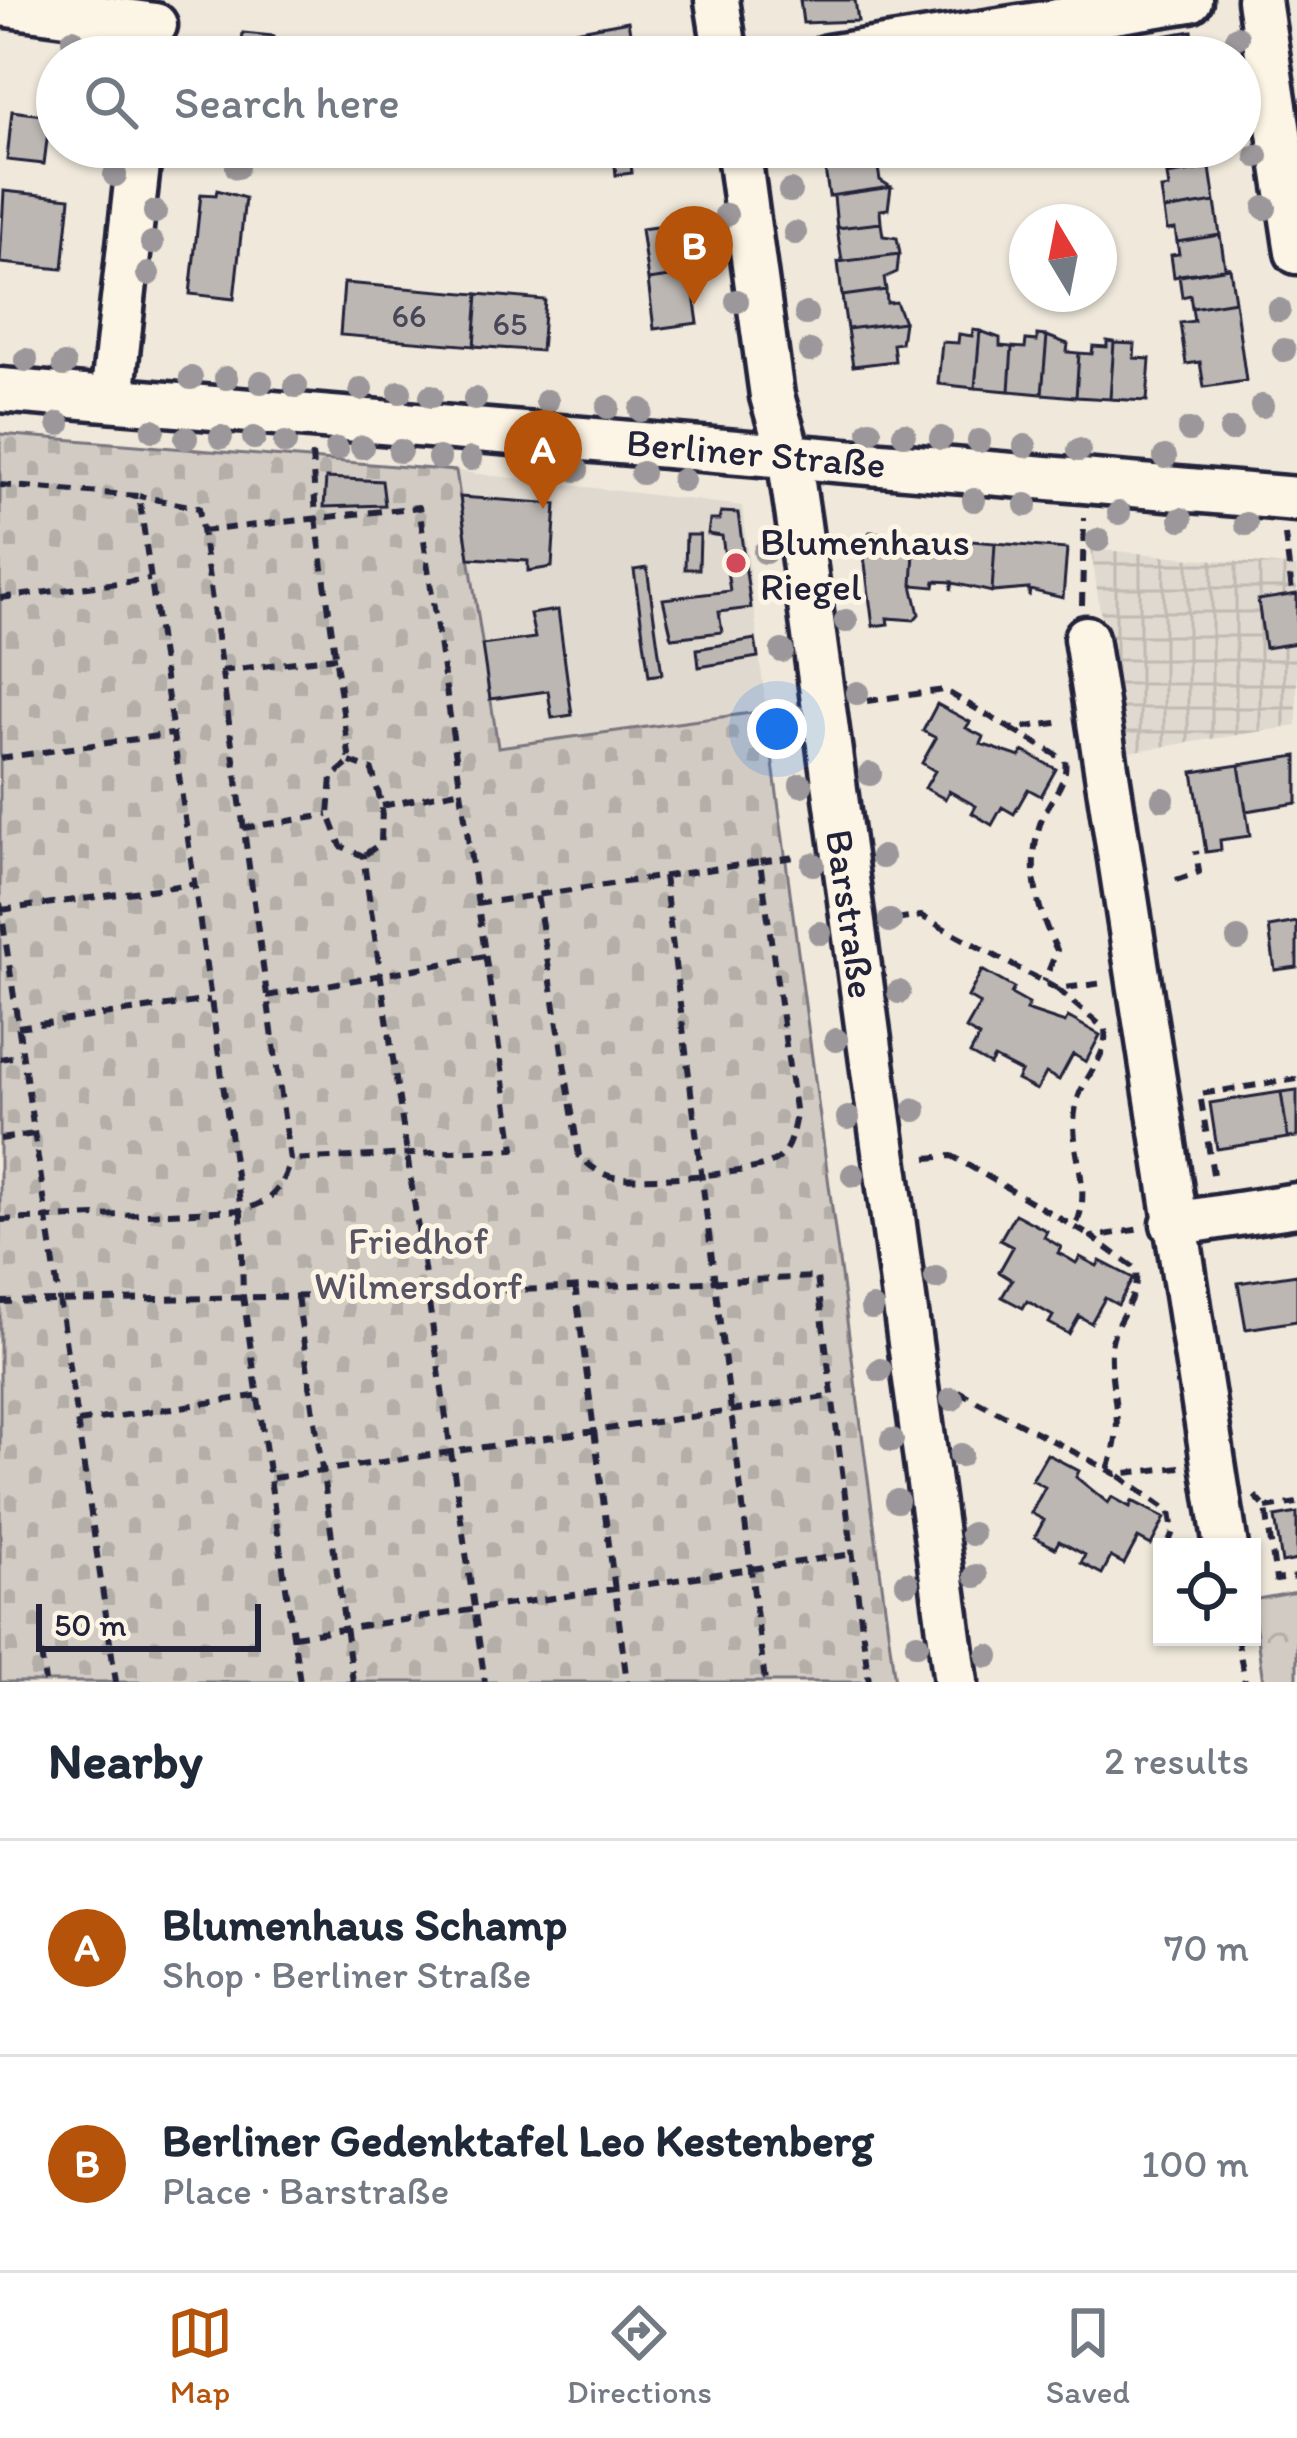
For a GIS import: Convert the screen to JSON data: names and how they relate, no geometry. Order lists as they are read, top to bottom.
{
  "streets": {
    "street": ["Berliner Straße", "Barstraße"]
  },
  "crossings": [
    ["Berliner Straße", "Barstraße"]
  ],
  "parks": ["Friedhof Wilmersdorf"],
  "places": ["Blumenhaus Riegel"],
  "house_numbers": ["66", "65"],
  "scale_bar": "50 m",
  "north": "top",
  "page": {
    "search": "Search here",
    "pins": ["B", "A"],
    "scale": "50 m",
    "heading": ["Nearby", "2 results"],
    "list": [
      {
        "mark": "A",
        "name": "Blumenhaus Schamp",
        "note": "Shop · Berliner Straße",
        "value": "70 m"
      },
      {
        "mark": "B",
        "name": "Berliner Gedenktafel Leo Kestenberg",
        "note": "Place · Barstraße",
        "value": "100 m"
      }
    ],
    "nav": ["Map", "Directions", "Saved"]
  }
}
